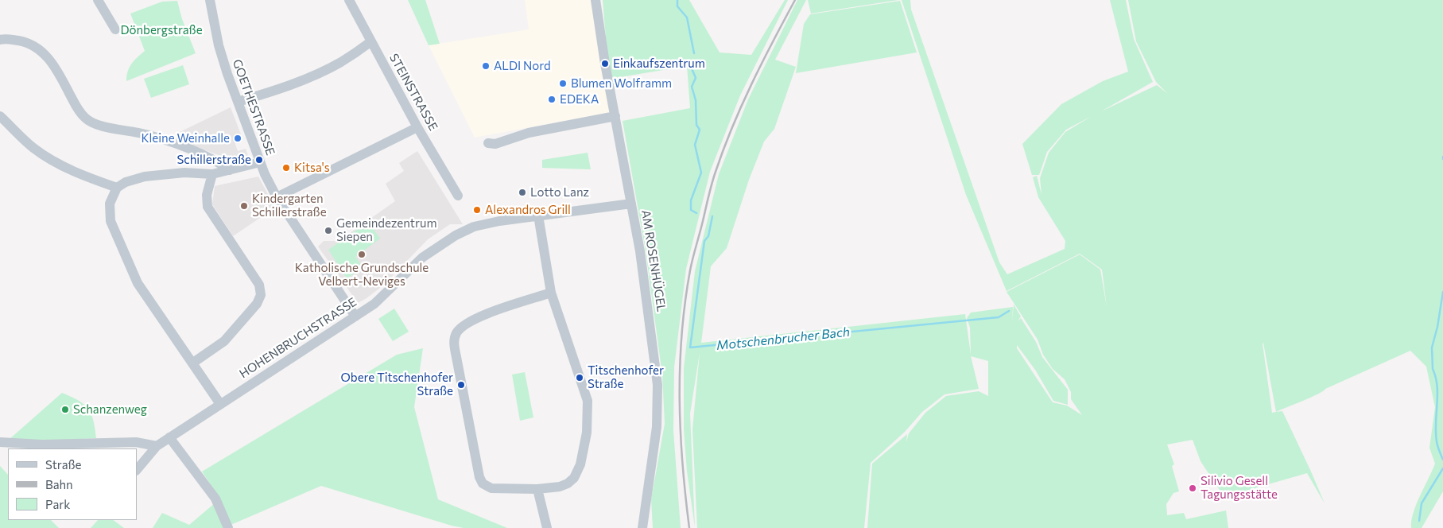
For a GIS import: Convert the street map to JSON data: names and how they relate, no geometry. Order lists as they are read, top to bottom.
{
  "streets": {
    "street": [
      "STEINSTRASSE",
      "GOETHESTRASSE",
      "AM ROSENHÜGEL",
      "HOHENBRUCHSTRASSE"
    ]
  },
  "crossings": [
    ["GOETHESTRASSE", "HOHENBRUCHSTRASSE"],
    ["AM ROSENHÜGEL", "HOHENBRUCHSTRASSE"]
  ],
  "water": ["Motschenbrucher Bach"],
  "parks": ["Dönbergstraße"],
  "places": [
    "Einkaufszentrum",
    "ALDI Nord",
    "Blumen Wolframm",
    "EDEKA",
    "Kleine Weinhalle",
    "Schillerstraße",
    "Kitsa's",
    "Lotto Lanz",
    "Kindergarten Schillerstraße",
    "Alexandros Grill",
    "Gemeindezentrum Siepen",
    "Katholische Grundschule Velbert-Neviges",
    "Titschenhofer Straße",
    "Obere Titschenhofer Straße",
    "Schanzenweg",
    "Silivio Gesell Tagungsstätte"
  ],
  "legend": ["Straße", "Bahn", "Park"]
}
